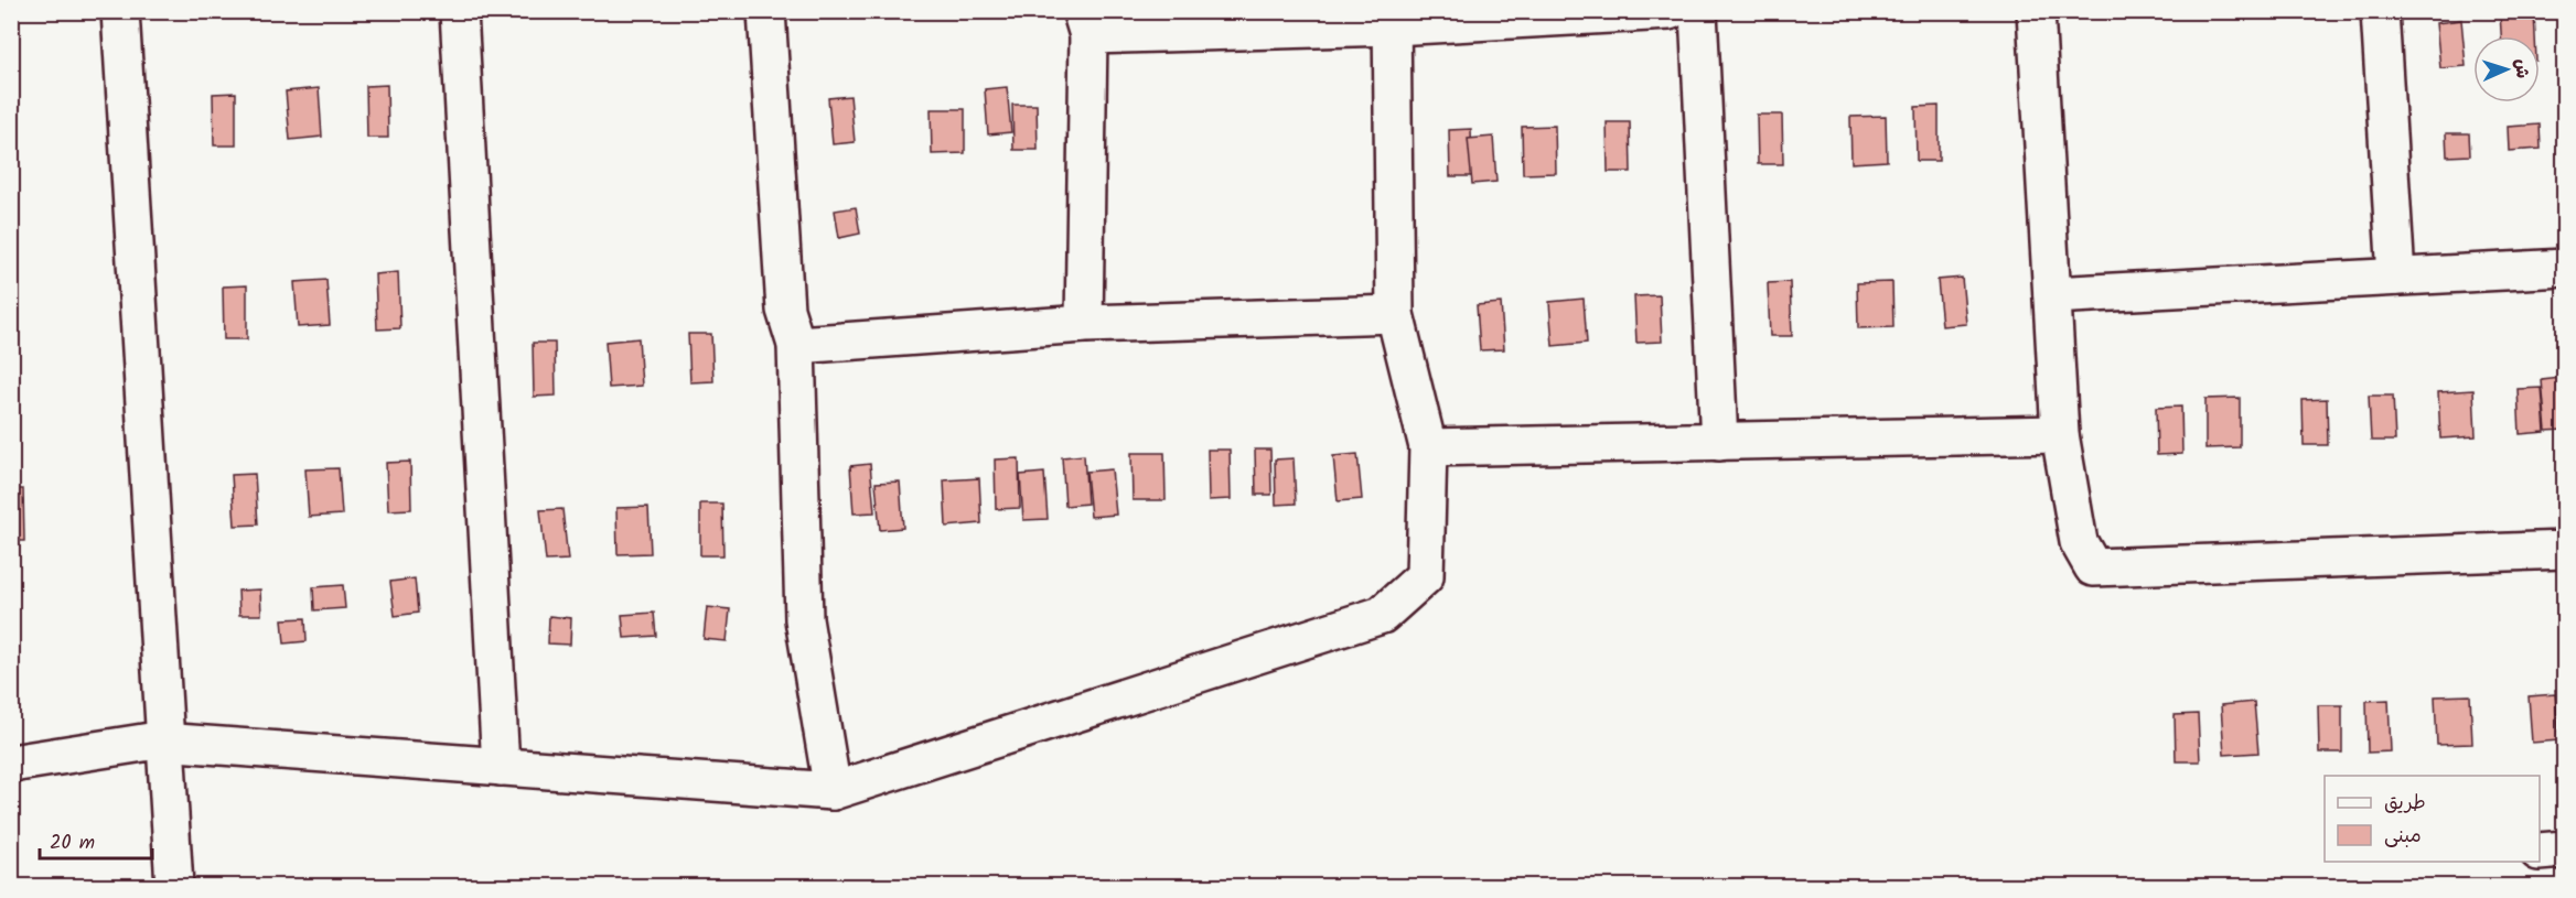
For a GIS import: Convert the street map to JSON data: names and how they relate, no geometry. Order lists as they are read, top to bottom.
{
  "legend": ["طريق", "مبنى"],
  "scale_bar": "20 m",
  "north": "right"
}
